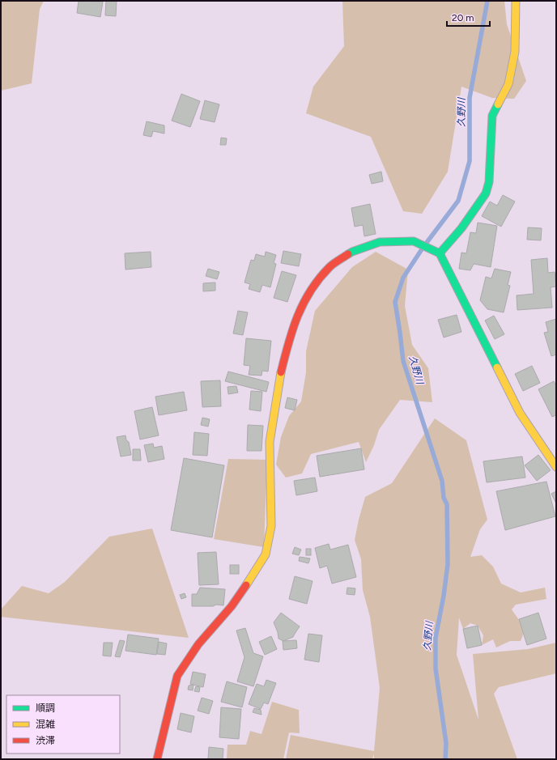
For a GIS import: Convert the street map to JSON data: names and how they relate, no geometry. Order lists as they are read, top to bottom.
{
  "water": ["久野川"],
  "legend": ["順調", "混雑", "渋滞"],
  "scale_bar": "20 m"
}
